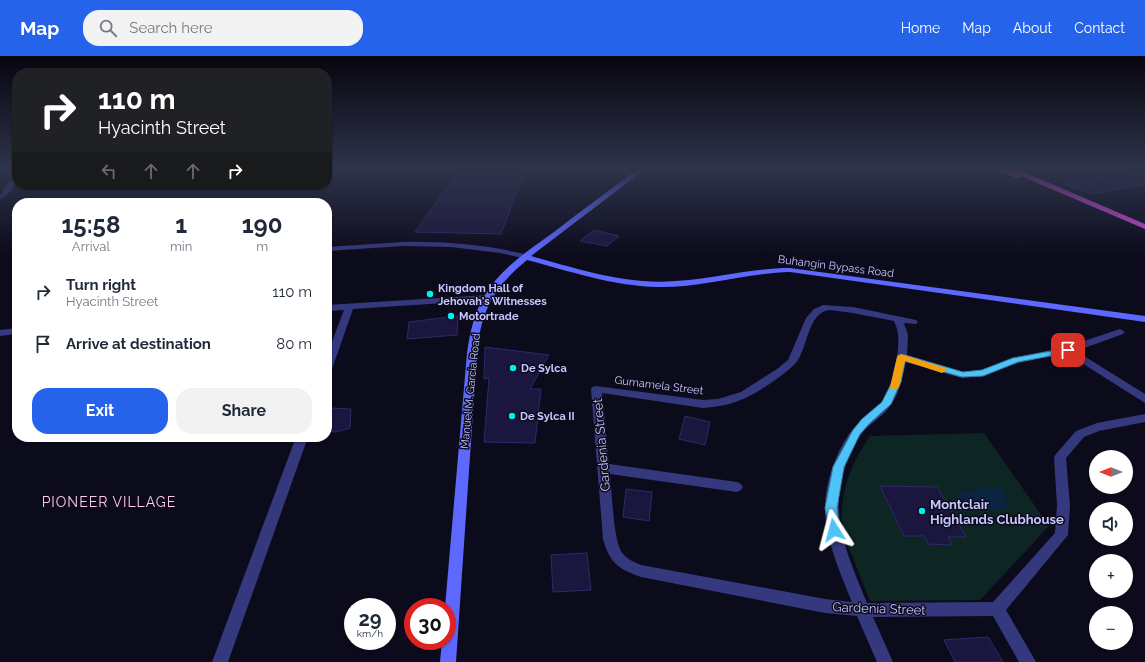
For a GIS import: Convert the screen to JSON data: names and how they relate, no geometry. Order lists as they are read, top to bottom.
{
  "streets": {
    "main road": ["Buhangin Bypass Road", "Manuel M. Garcia Road"],
    "street": ["Gumamela Street", "Gardenia Street"]
  },
  "crossings": [
    ["Buhangin Bypass Road", "Manuel M. Garcia Road"],
    ["Gumamela Street", "Gardenia Street"]
  ],
  "districts": ["PIONEER VILLAGE"],
  "places": [
    "Kingdom Hall of Jehovah's Witnesses",
    "Motortrade",
    "De Sylca",
    "De Sylca II",
    "Montclair Highlands Clubhouse"
  ],
  "north": "left",
  "page": {
    "header": "Map",
    "search": "Search here",
    "nav": [
      "Home",
      "Map",
      "About",
      "Contact"
    ],
    "turn": ["110 m", "Hyacinth Street"],
    "eta": [
      "15:58",
      "Arrival",
      "1",
      "min",
      "190",
      "m"
    ],
    "list": [
      {
        "name": "Turn right",
        "note": "Hyacinth Street",
        "value": "110 m"
      },
      {
        "name": "Arrive at destination",
        "value": "80 m"
      }
    ],
    "buttons": ["Exit", "Share"],
    "map_buttons": ["+", "−"],
    "speed": "29 km/h",
    "limit": "30"
  }
}
